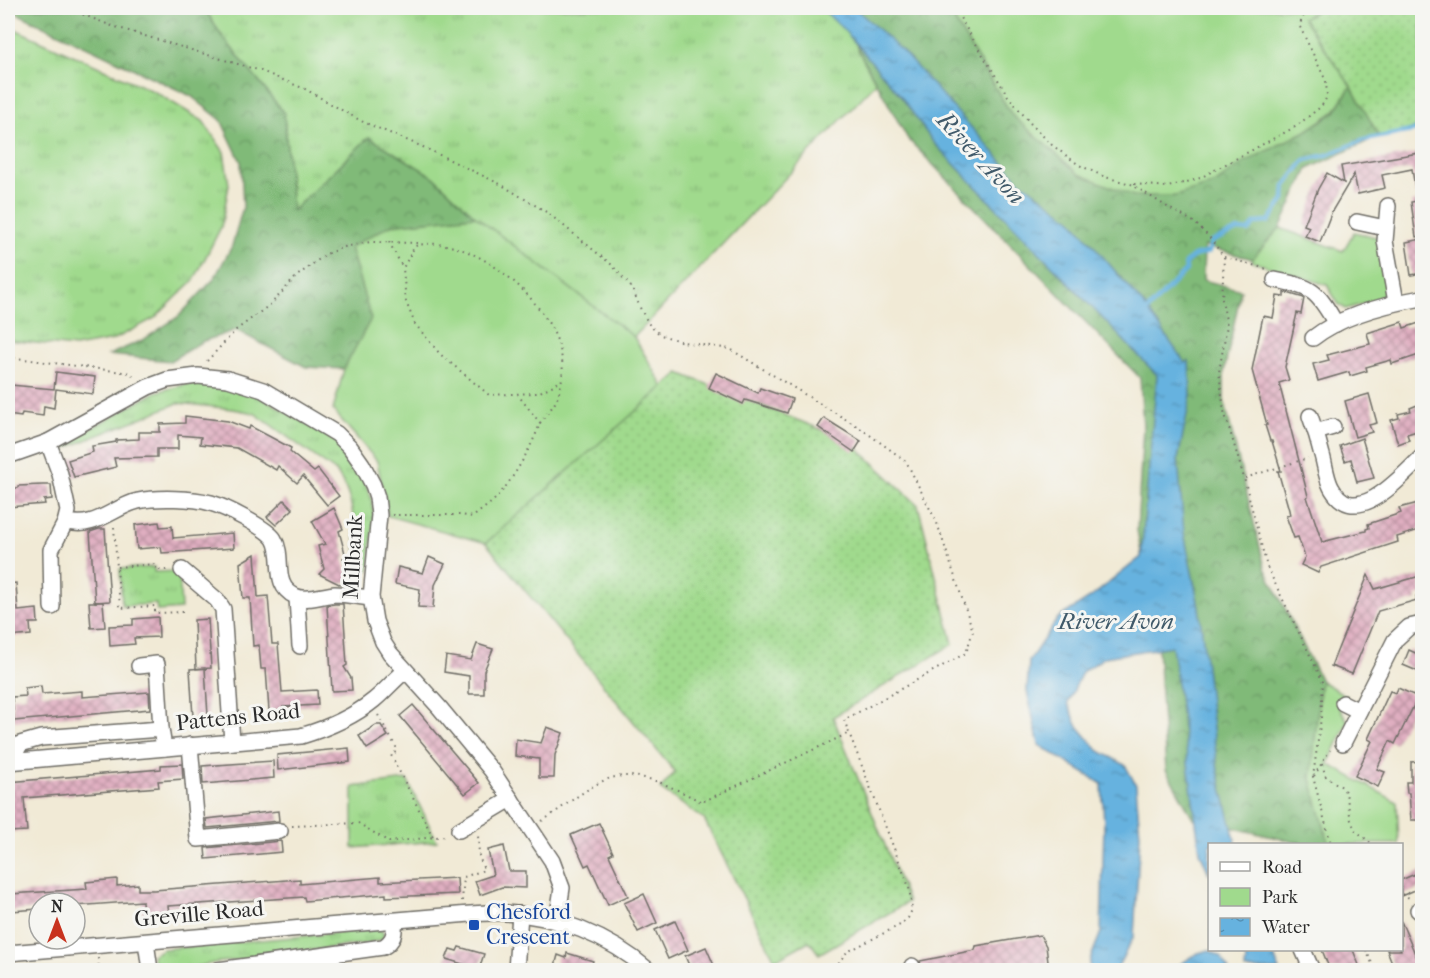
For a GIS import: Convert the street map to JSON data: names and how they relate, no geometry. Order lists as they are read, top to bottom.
{
  "streets": {
    "street": ["Millbank", "Pattens Road", "Greville Road"]
  },
  "crossings": [
    ["Millbank", "Pattens Road"],
    ["Millbank", "Greville Road"]
  ],
  "water": ["River Avon"],
  "places": {
    "transit": ["Chesford Crescent"]
  },
  "legend": ["Road", "Park", "Water"],
  "north": "top"
}
